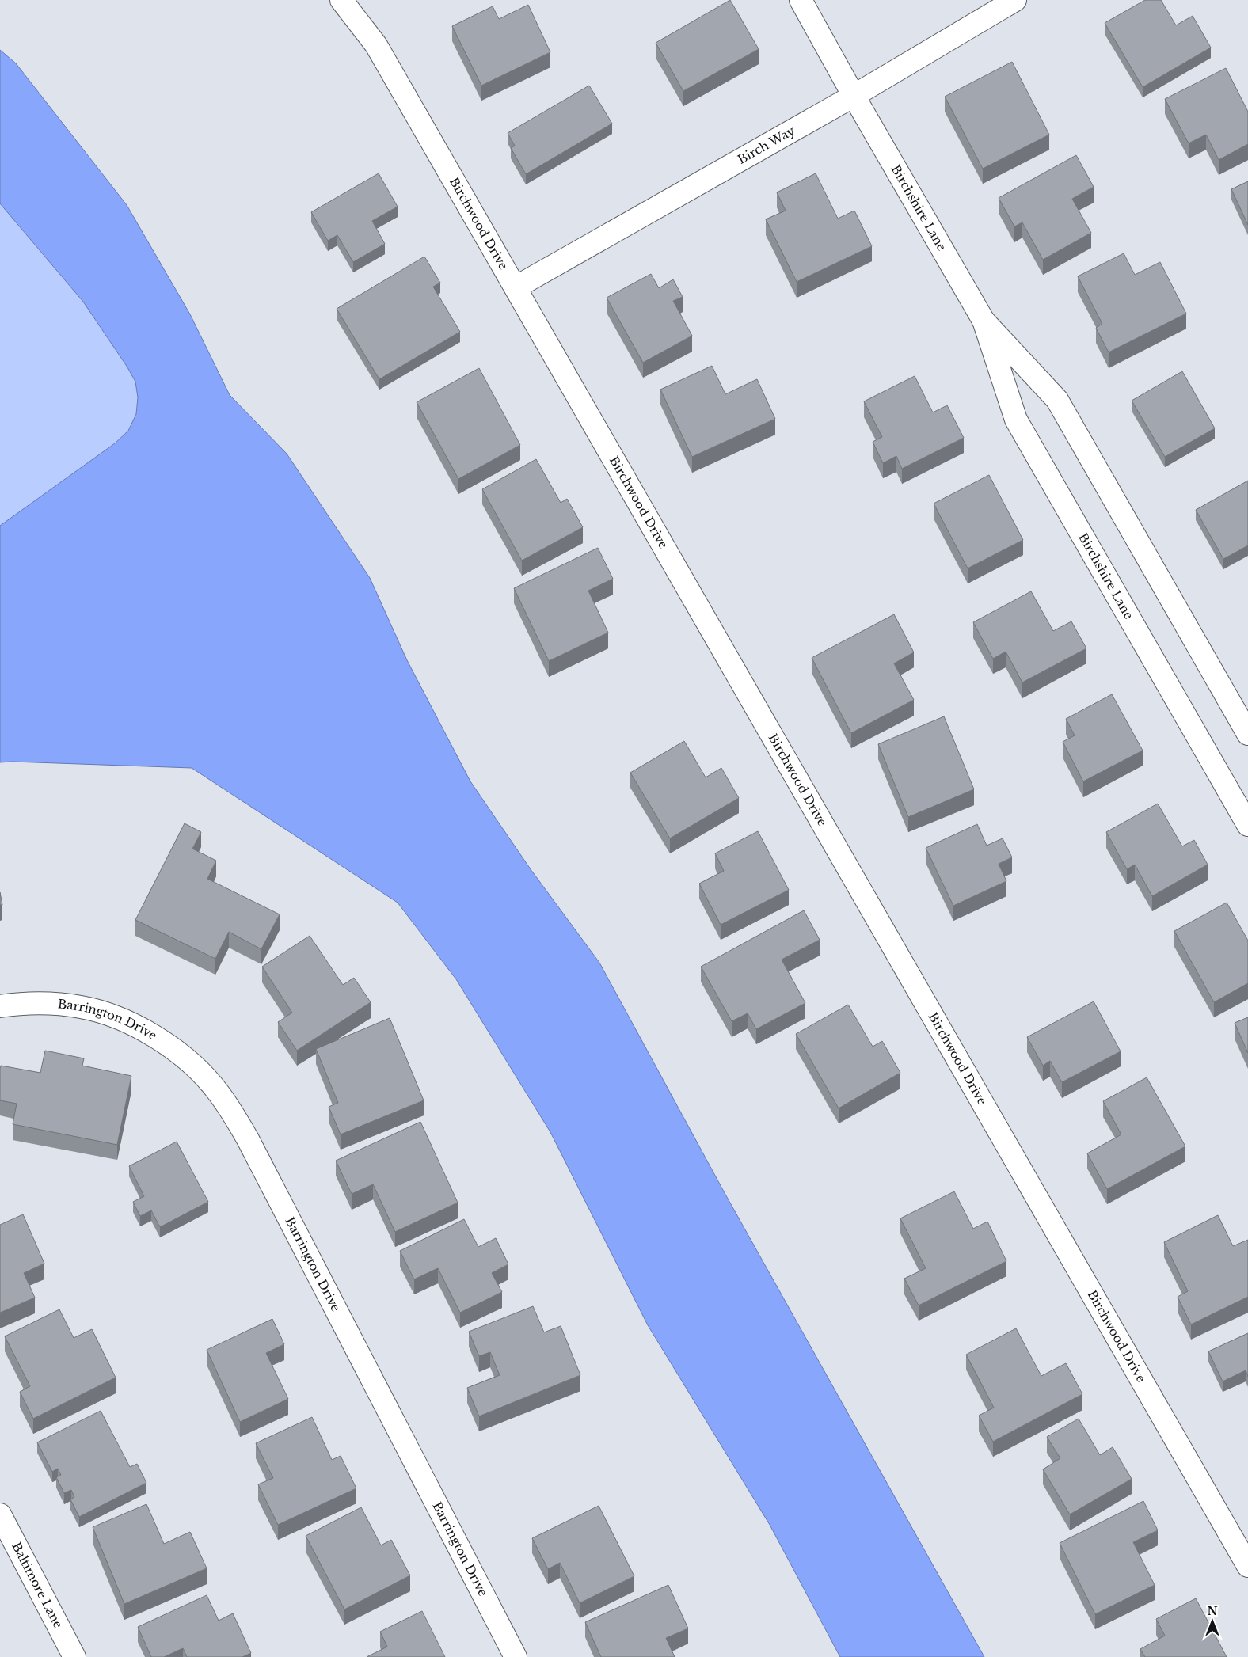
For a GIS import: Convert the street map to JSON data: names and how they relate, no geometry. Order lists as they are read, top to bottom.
{
  "streets": {
    "street": [
      "Birch Way",
      "Birchshire Lane",
      "Birchwood Drive",
      "Barrington Drive",
      "Baltimore Lane"
    ]
  },
  "crossings": [
    ["Birch Way", "Birchshire Lane"],
    ["Birch Way", "Birchwood Drive"]
  ],
  "north": "top"
}
